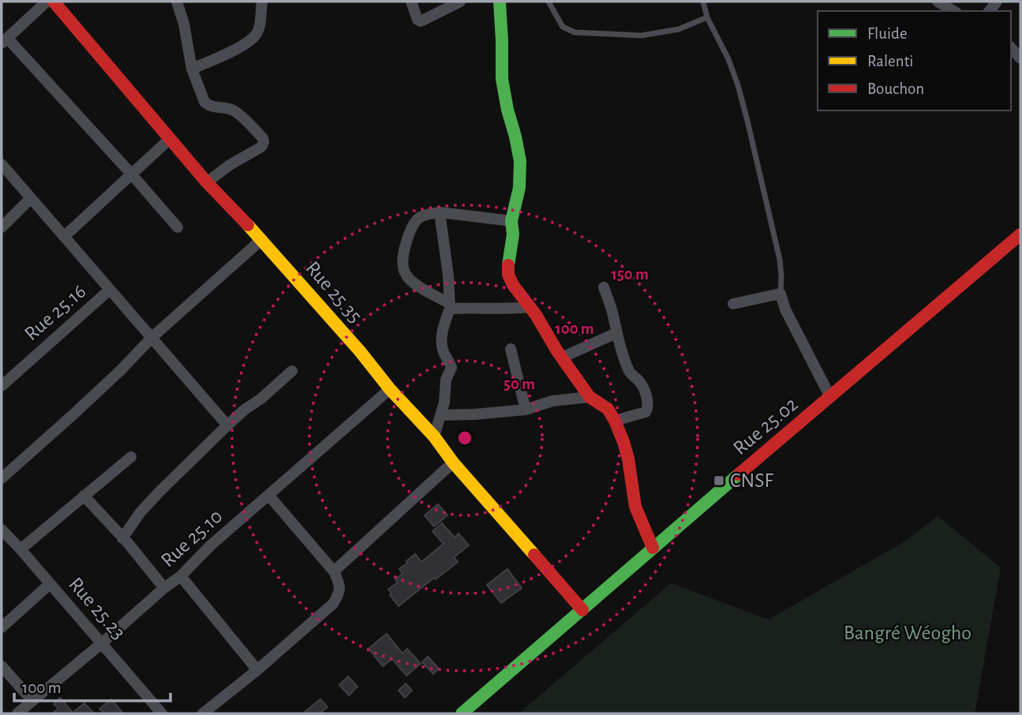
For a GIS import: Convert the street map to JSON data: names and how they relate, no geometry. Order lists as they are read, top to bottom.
{
  "streets": {
    "street": [
      "Rue 25.35",
      "Rue 25.16",
      "Rue 25.02",
      "Rue 25.10",
      "Rue 25.23"
    ]
  },
  "crossings": [
    ["Rue 25.35", "Rue 25.02"],
    ["Rue 25.35", "Rue 25.10"],
    ["Rue 25.10", "Rue 25.23"]
  ],
  "parks": ["Bangré Wéogho"],
  "places": {
    "transit": ["CNSF"]
  },
  "legend": ["Fluide", "Ralenti", "Bouchon"],
  "scale_bar": "100 m",
  "rings": ["150 m", "100 m", "50 m"]
}
